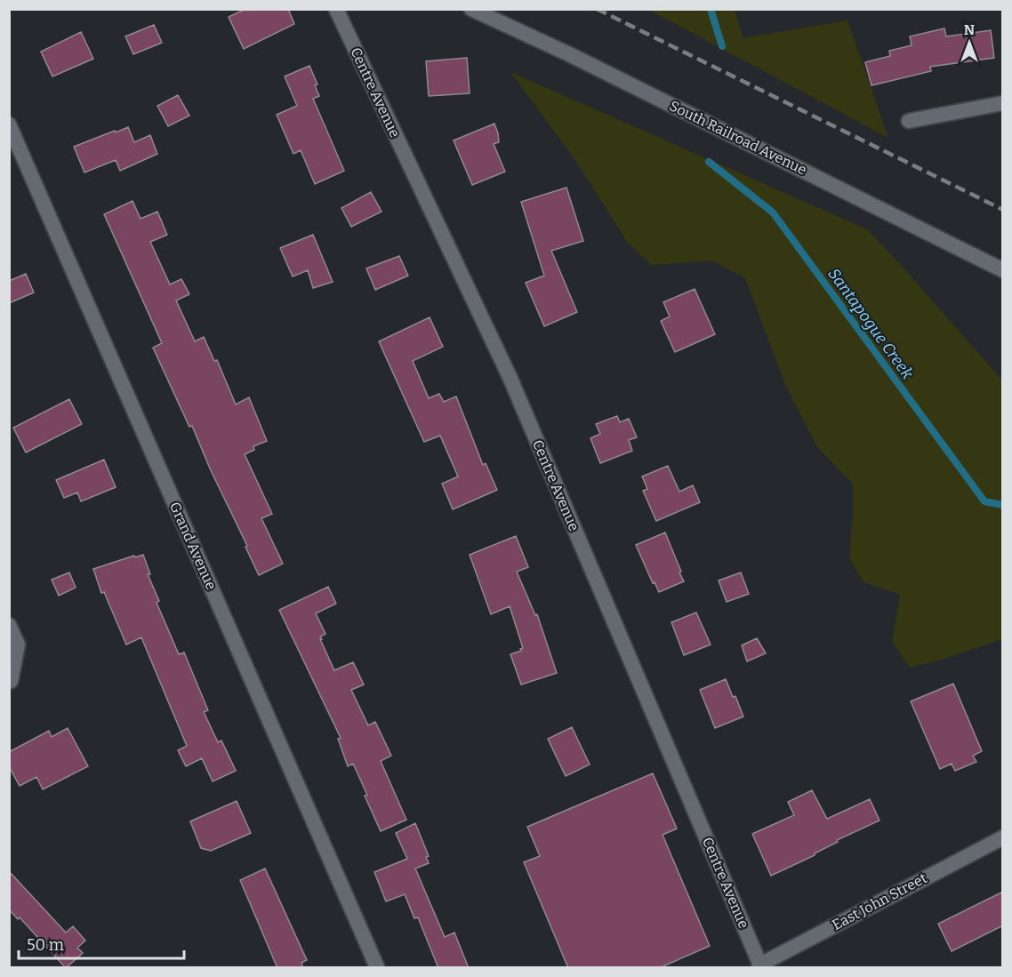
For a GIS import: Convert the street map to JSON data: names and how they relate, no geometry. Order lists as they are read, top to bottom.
{
  "streets": {
    "street": [
      "Centre Avenue",
      "South Railroad Avenue",
      "Grand Avenue",
      "East John Street"
    ]
  },
  "crossings": [
    ["Centre Avenue", "East John Street"]
  ],
  "water": ["Santapogue Creek"],
  "scale_bar": "50 m",
  "north": "top"
}
